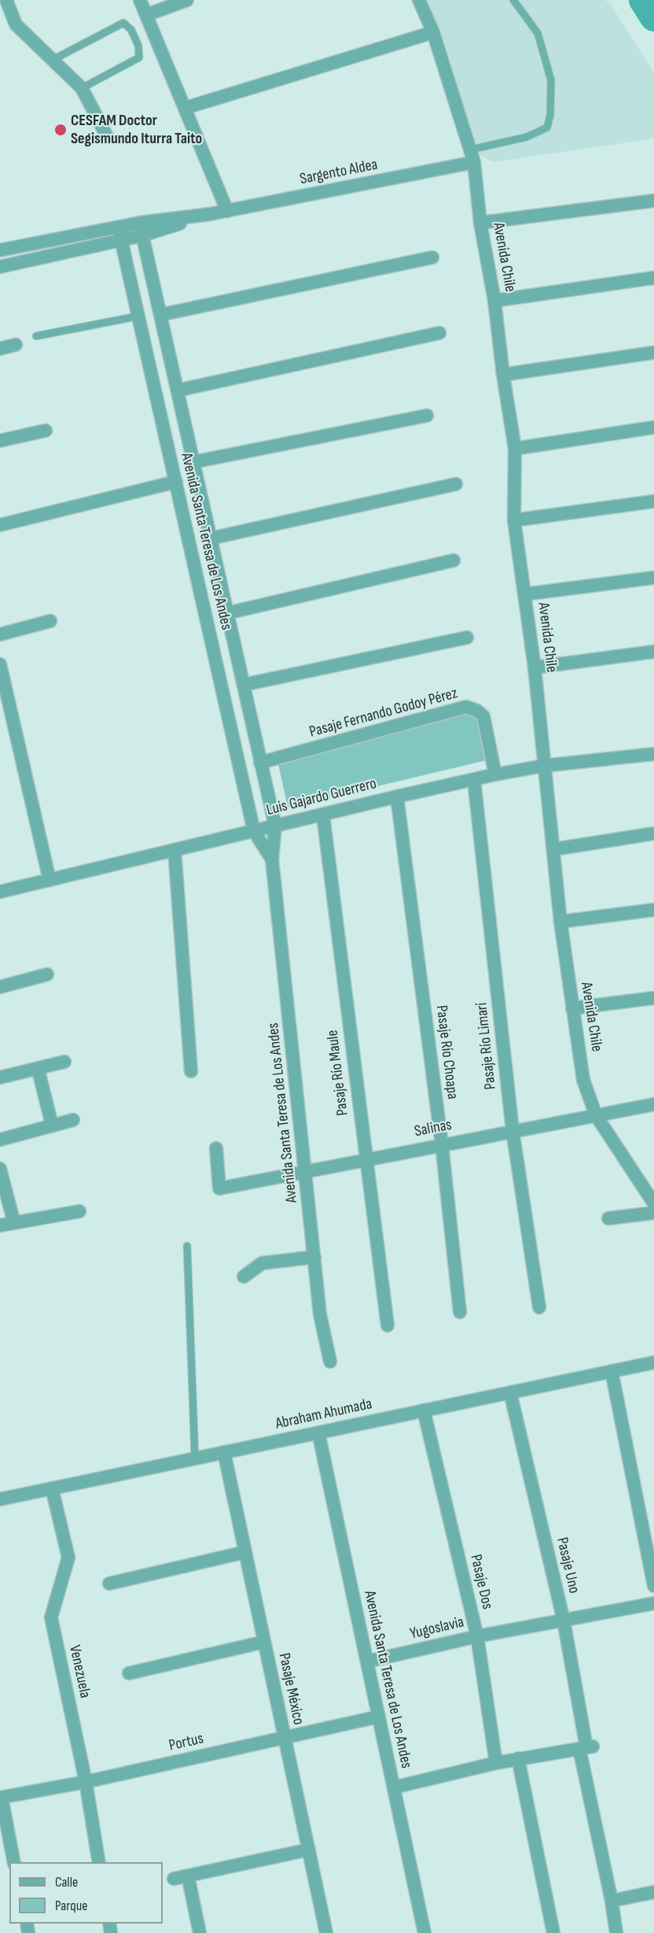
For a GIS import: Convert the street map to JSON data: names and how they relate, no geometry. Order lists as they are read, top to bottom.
{
  "streets": {
    "street": [
      "Sargento Aldea",
      "Avenida Chile",
      "Avenida Santa Teresa de Los Andes",
      "Pasaje Fernando Godoy Pérez",
      "Luis Gajardo Guerrero",
      "Pasaje Río Limarí",
      "Pasaje Río Choapa",
      "Pasaje Río Maule",
      "Salinas",
      "Abraham Ahumada",
      "Pasaje Uno",
      "Pasaje Dos",
      "Yugoslavia",
      "Venezuela",
      "Pasaje México",
      "Portus"
    ]
  },
  "crossings": [
    ["Sargento Aldea", "Avenida Chile"],
    ["Sargento Aldea", "Avenida Santa Teresa de Los Andes"],
    ["Avenida Chile", "Luis Gajardo Guerrero"],
    ["Avenida Chile", "Salinas"],
    ["Avenida Santa Teresa de Los Andes", "Pasaje Fernando Godoy Pérez"],
    ["Avenida Santa Teresa de Los Andes", "Luis Gajardo Guerrero"],
    ["Avenida Santa Teresa de Los Andes", "Salinas"],
    ["Avenida Santa Teresa de Los Andes", "Abraham Ahumada"],
    ["Avenida Santa Teresa de Los Andes", "Yugoslavia"],
    ["Avenida Santa Teresa de Los Andes", "Portus"],
    ["Pasaje Fernando Godoy Pérez", "Luis Gajardo Guerrero"],
    ["Luis Gajardo Guerrero", "Pasaje Río Limarí"],
    ["Luis Gajardo Guerrero", "Pasaje Río Choapa"],
    ["Luis Gajardo Guerrero", "Pasaje Río Maule"],
    ["Pasaje Río Limarí", "Salinas"],
    ["Pasaje Río Choapa", "Salinas"],
    ["Pasaje Río Maule", "Salinas"],
    ["Abraham Ahumada", "Pasaje Uno"],
    ["Abraham Ahumada", "Pasaje Dos"],
    ["Abraham Ahumada", "Venezuela"],
    ["Abraham Ahumada", "Pasaje México"],
    ["Pasaje Uno", "Yugoslavia"],
    ["Pasaje Dos", "Yugoslavia"],
    ["Venezuela", "Portus"],
    ["Pasaje México", "Portus"]
  ],
  "places": ["CESFAM Doctor Segismundo Iturra Taito"],
  "legend": ["Calle", "Parque"]
}
